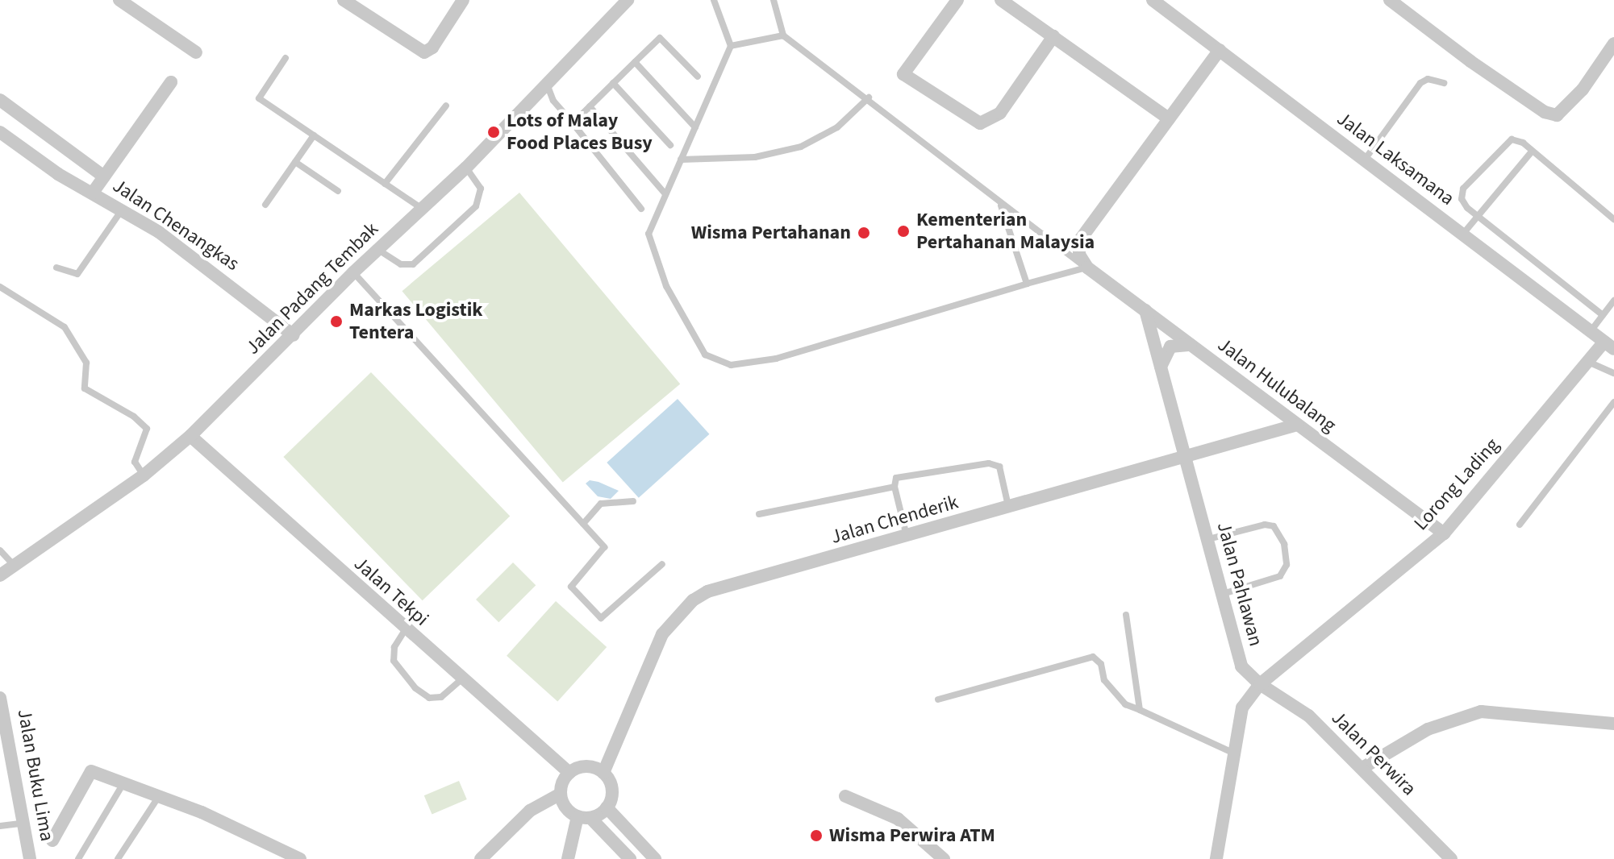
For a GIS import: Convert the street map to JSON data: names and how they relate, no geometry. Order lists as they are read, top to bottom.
{
  "streets": {
    "street": [
      "Jalan Laksamana",
      "Jalan Chenangkas",
      "Jalan Padang Tembak",
      "Jalan Hulubalang",
      "Lorong Lading",
      "Jalan Chenderik",
      "Jalan Pahlawan",
      "Jalan Tekpi",
      "Jalan Perwira",
      "Jalan Buku Lima"
    ]
  },
  "crossings": [
    ["Jalan Laksamana", "Lorong Lading"],
    ["Jalan Chenangkas", "Jalan Padang Tembak"],
    ["Jalan Padang Tembak", "Jalan Tekpi"],
    ["Jalan Hulubalang", "Lorong Lading"],
    ["Jalan Hulubalang", "Jalan Chenderik"],
    ["Jalan Hulubalang", "Jalan Pahlawan"],
    ["Lorong Lading", "Jalan Pahlawan"],
    ["Lorong Lading", "Jalan Perwira"],
    ["Jalan Chenderik", "Jalan Pahlawan"],
    ["Jalan Chenderik", "Jalan Tekpi"],
    ["Jalan Pahlawan", "Jalan Perwira"]
  ],
  "places": [
    "Lots of Malay Food Places Busy",
    "Kementerian Pertahanan Malaysia",
    "Wisma Pertahanan",
    "Markas Logistik Tentera",
    "Wisma Perwira ATM"
  ]
}
